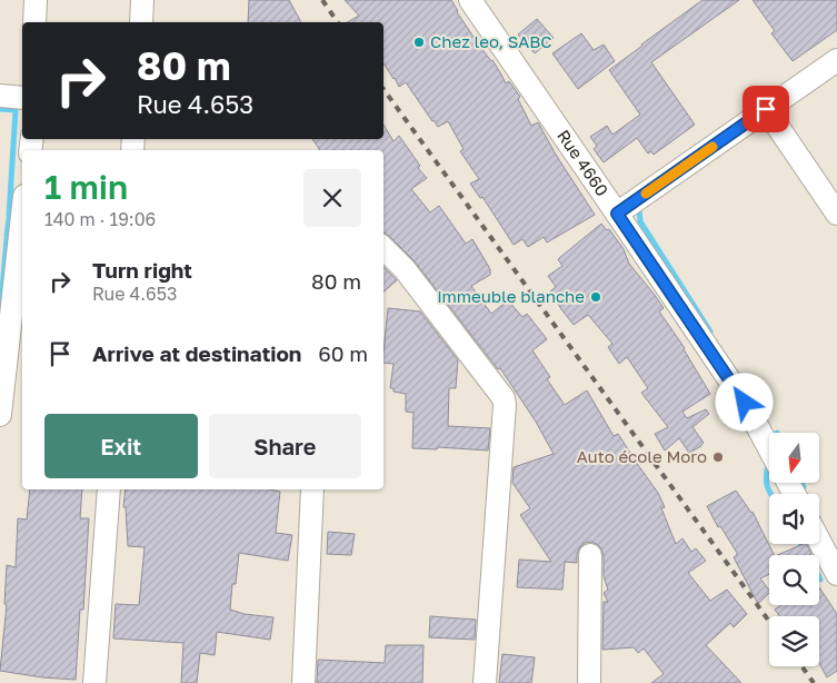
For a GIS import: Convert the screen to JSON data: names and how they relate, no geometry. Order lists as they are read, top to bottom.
{
  "streets": {
    "street": ["Rue 4660"]
  },
  "places": ["Chez leo, SABC", "immeuble blanche", "Auto école Moro"],
  "north": "bottom",
  "page": {
    "turn": ["80 m", "Rue 4.653"],
    "heading": ["1 min", "140 m · 19:06"],
    "list": [
      {
        "name": "Turn right",
        "note": "Rue 4.653",
        "value": "80 m"
      },
      {
        "name": "Arrive at destination",
        "value": "60 m"
      }
    ],
    "buttons": ["Exit", "Share"]
  }
}
